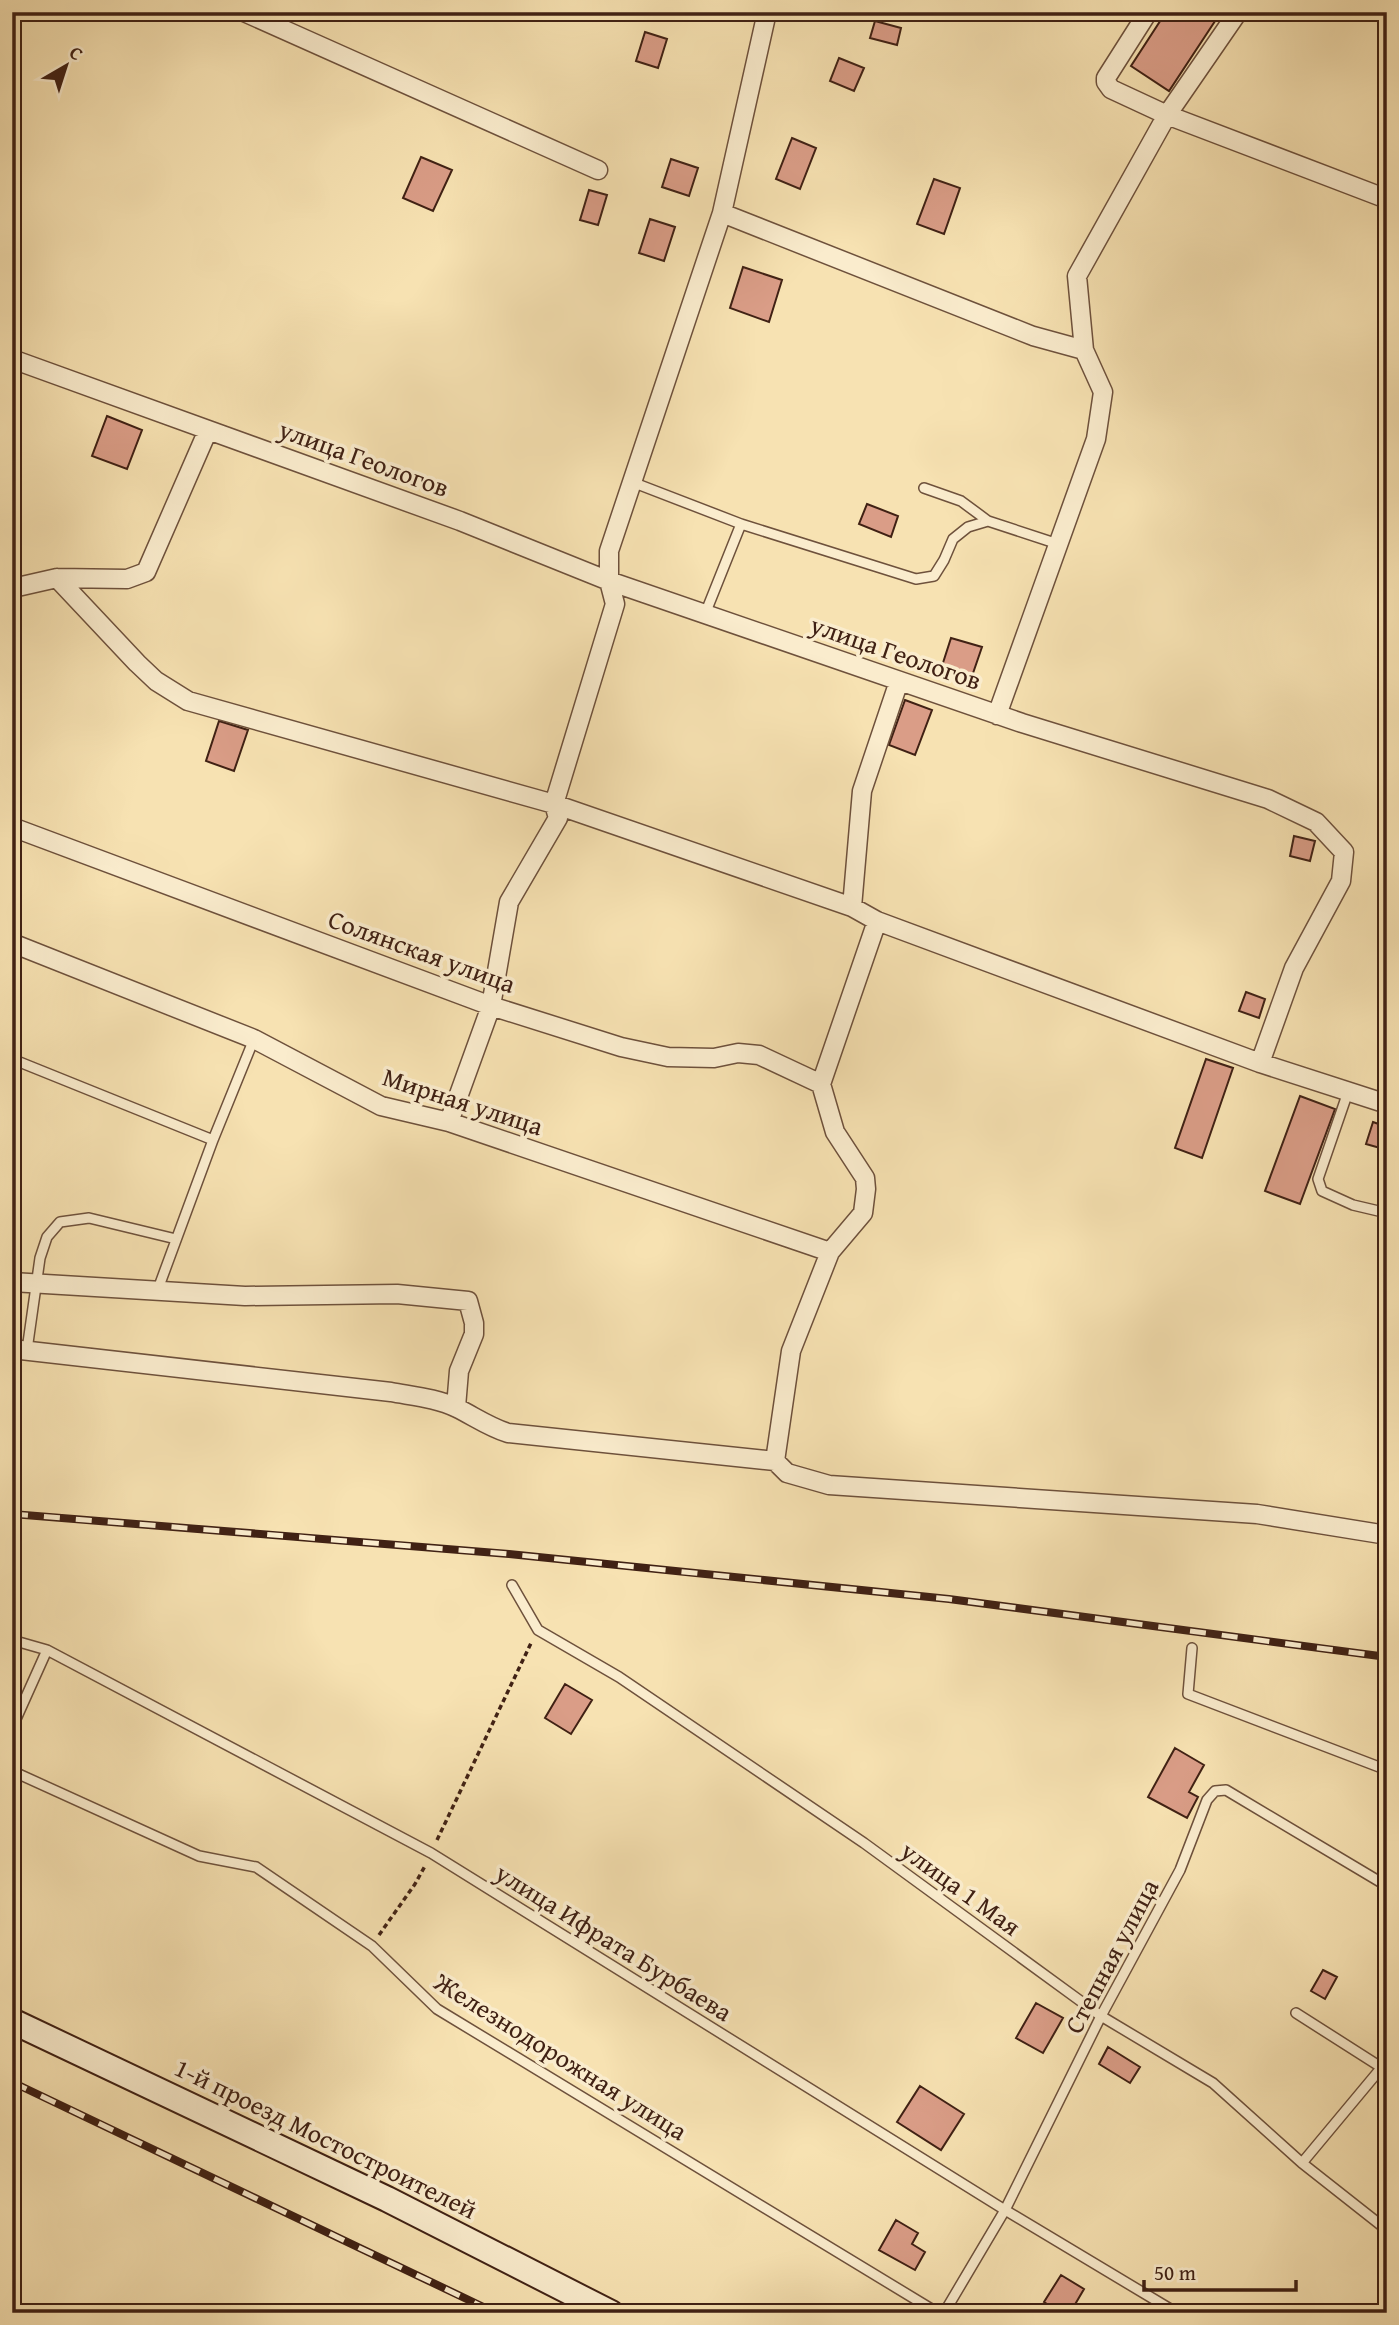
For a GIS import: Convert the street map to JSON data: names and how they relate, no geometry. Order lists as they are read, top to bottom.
{
  "streets": {
    "street": [
      "улица Геологов",
      "Солянская улица",
      "Мирная улица",
      "1-й проезд Мостостроителей"
    ],
    "lane": [
      "улица 1 Мая",
      "улица Ифрата Бурбаева",
      "Степная улица",
      "Железнодорожная улица"
    ]
  },
  "crossings": [
    ["улица 1 Мая", "Степная улица"],
    ["улица Ифрата Бурбаева", "Степная улица"]
  ],
  "scale_bar": "50 m",
  "north": "top right"
}
